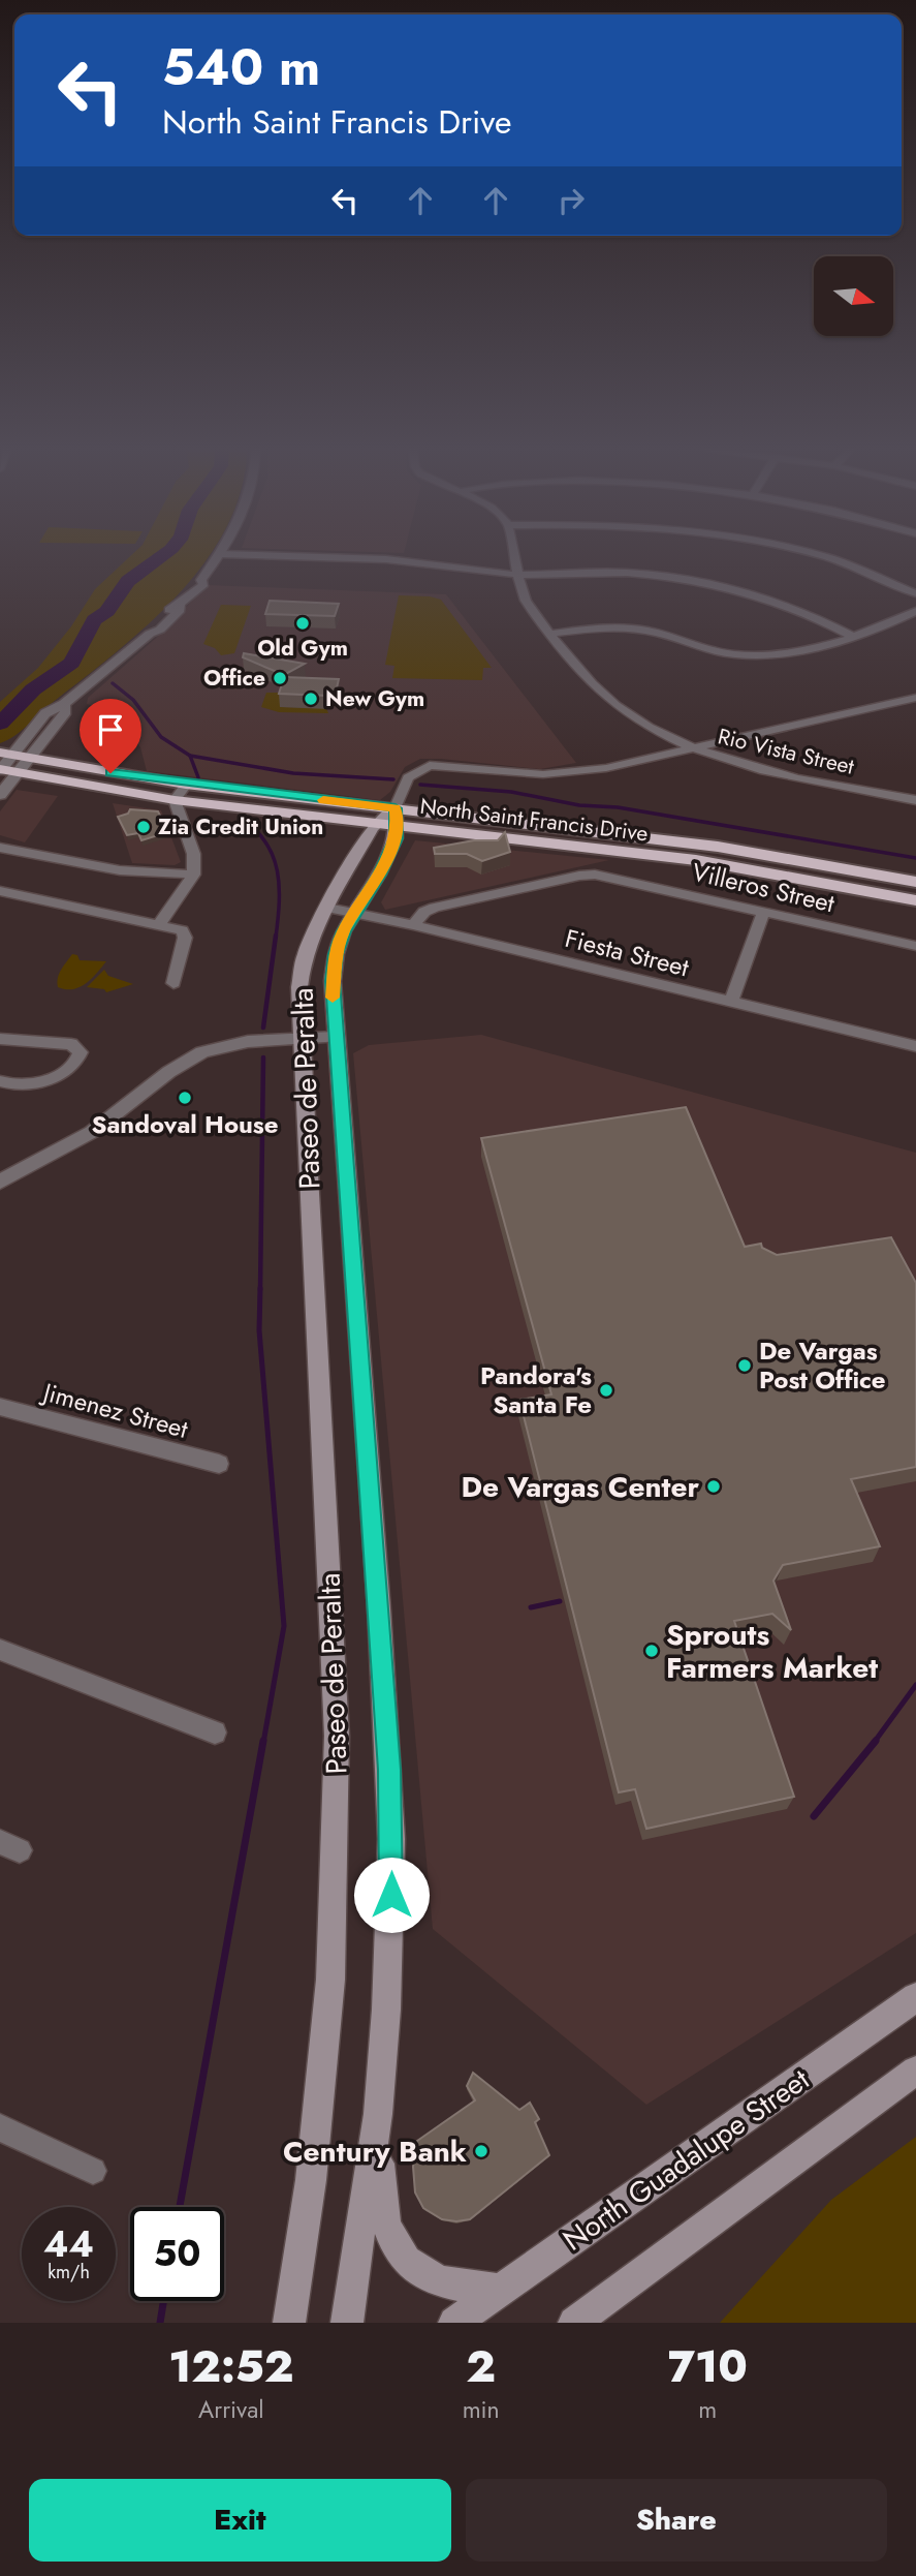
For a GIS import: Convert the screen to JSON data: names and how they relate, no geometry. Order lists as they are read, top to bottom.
{
  "streets": {
    "highway": ["North Saint Francis Drive"],
    "main road": ["Paseo de Peralta", "North Guadalupe Street"],
    "street": [
      "Rio Vista Street",
      "Villeros Street",
      "Fiesta Street",
      "Jimenez Street"
    ]
  },
  "crossings": [
    ["North Saint Francis Drive", "Paseo de Peralta"],
    ["Villeros Street", "Fiesta Street"],
    ["Fiesta Street", "Paseo de Peralta"]
  ],
  "places": [
    "Old Gym",
    "Office",
    "New Gym",
    "Zia Credit Union",
    "Sandoval House",
    "De Vargas Post Office",
    "Pandora's Santa Fe",
    "De Vargas Center",
    "Sprouts Farmers Market",
    "Century Bank"
  ],
  "north": "right",
  "page": {
    "turn": ["540 m", "North Saint Francis Drive"],
    "speed": "44 km/h",
    "limit": "50",
    "eta": [
      "12:52",
      "Arrival",
      "2",
      "min",
      "710",
      "m"
    ],
    "buttons": ["Exit", "Share"]
  }
}
